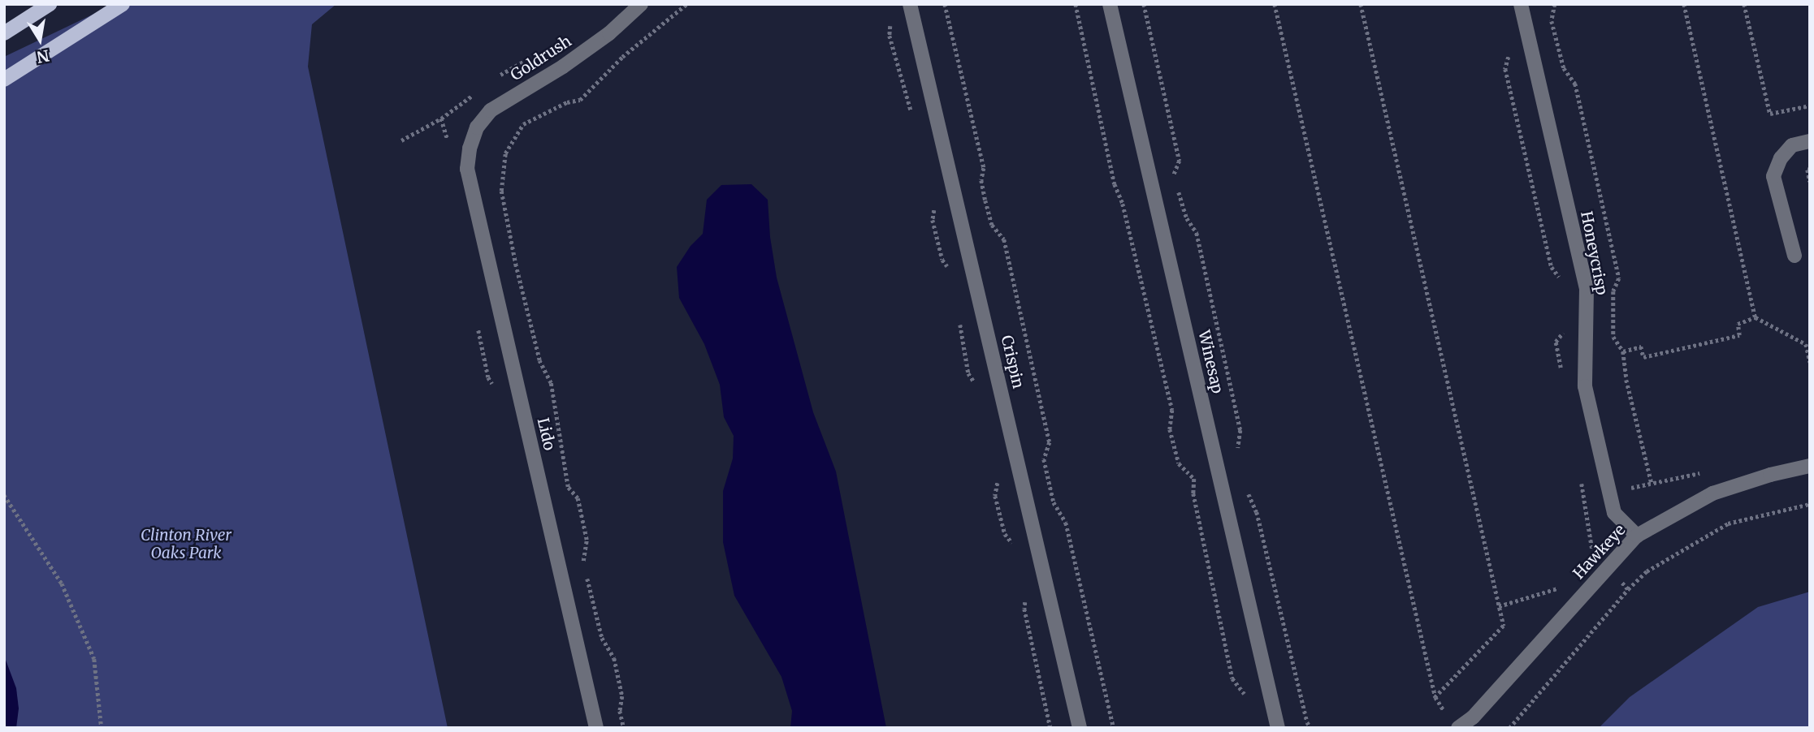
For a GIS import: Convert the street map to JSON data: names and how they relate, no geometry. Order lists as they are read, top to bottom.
{
  "streets": {
    "street": [
      "Goldrush",
      "Honeycrisp",
      "Crispin",
      "Winesap",
      "Lido",
      "Hawkeye"
    ]
  },
  "crossings": [
    ["Goldrush", "Lido"],
    ["Honeycrisp", "Hawkeye"]
  ],
  "parks": ["Clinton River Oaks Park"],
  "north": "bottom"
}
